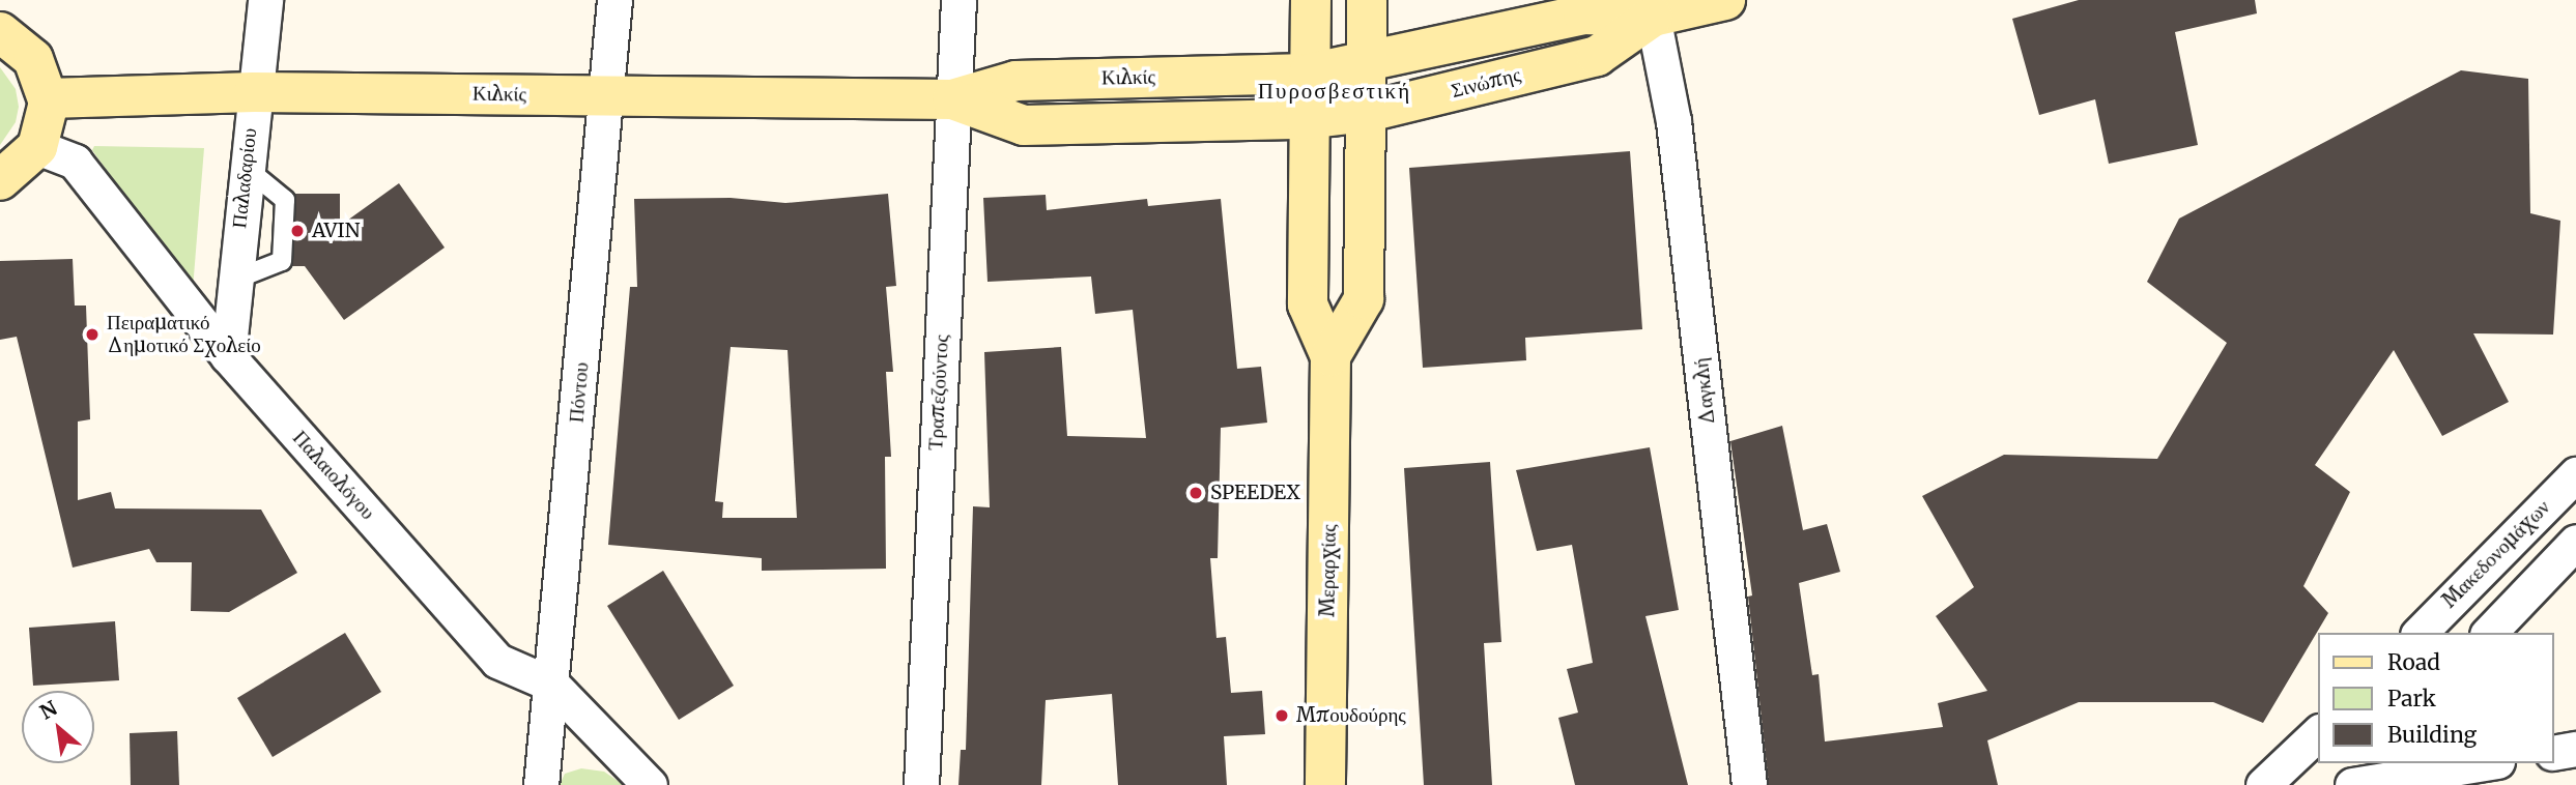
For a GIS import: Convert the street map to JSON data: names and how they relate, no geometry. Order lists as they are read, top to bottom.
{
  "streets": {
    "main road": ["Κιλκίς", "Σινώπης", "Μεραρχίας"],
    "street": [
      "Παλαδαρίου",
      "Δαγκλή",
      "Πόντου",
      "Τραπεζούντος",
      "Παλαιολόγου",
      "Μακεδονομάχων"
    ]
  },
  "crossings": [
    ["Κιλκίς", "Σινώπης"],
    ["Κιλκίς", "Παλαδαρίου"],
    ["Κιλκίς", "Πόντου"],
    ["Κιλκίς", "Τραπεζούντος"],
    ["Κιλκίς", "Μεραρχίας"],
    ["Σινώπης", "Δαγκλή"],
    ["Σινώπης", "Μεραρχίας"],
    ["Παλαδαρίου", "Παλαιολόγου"],
    ["Πόντου", "Παλαιολόγου"]
  ],
  "districts": ["Πυροσβεστική"],
  "places": [
    "AVIN",
    "Πειραματικό Δημοτικό Σχολείο",
    "SPEEDEX",
    "Μπουδούρης"
  ],
  "legend": ["Road", "Park", "Building"],
  "north": "top left"
}
